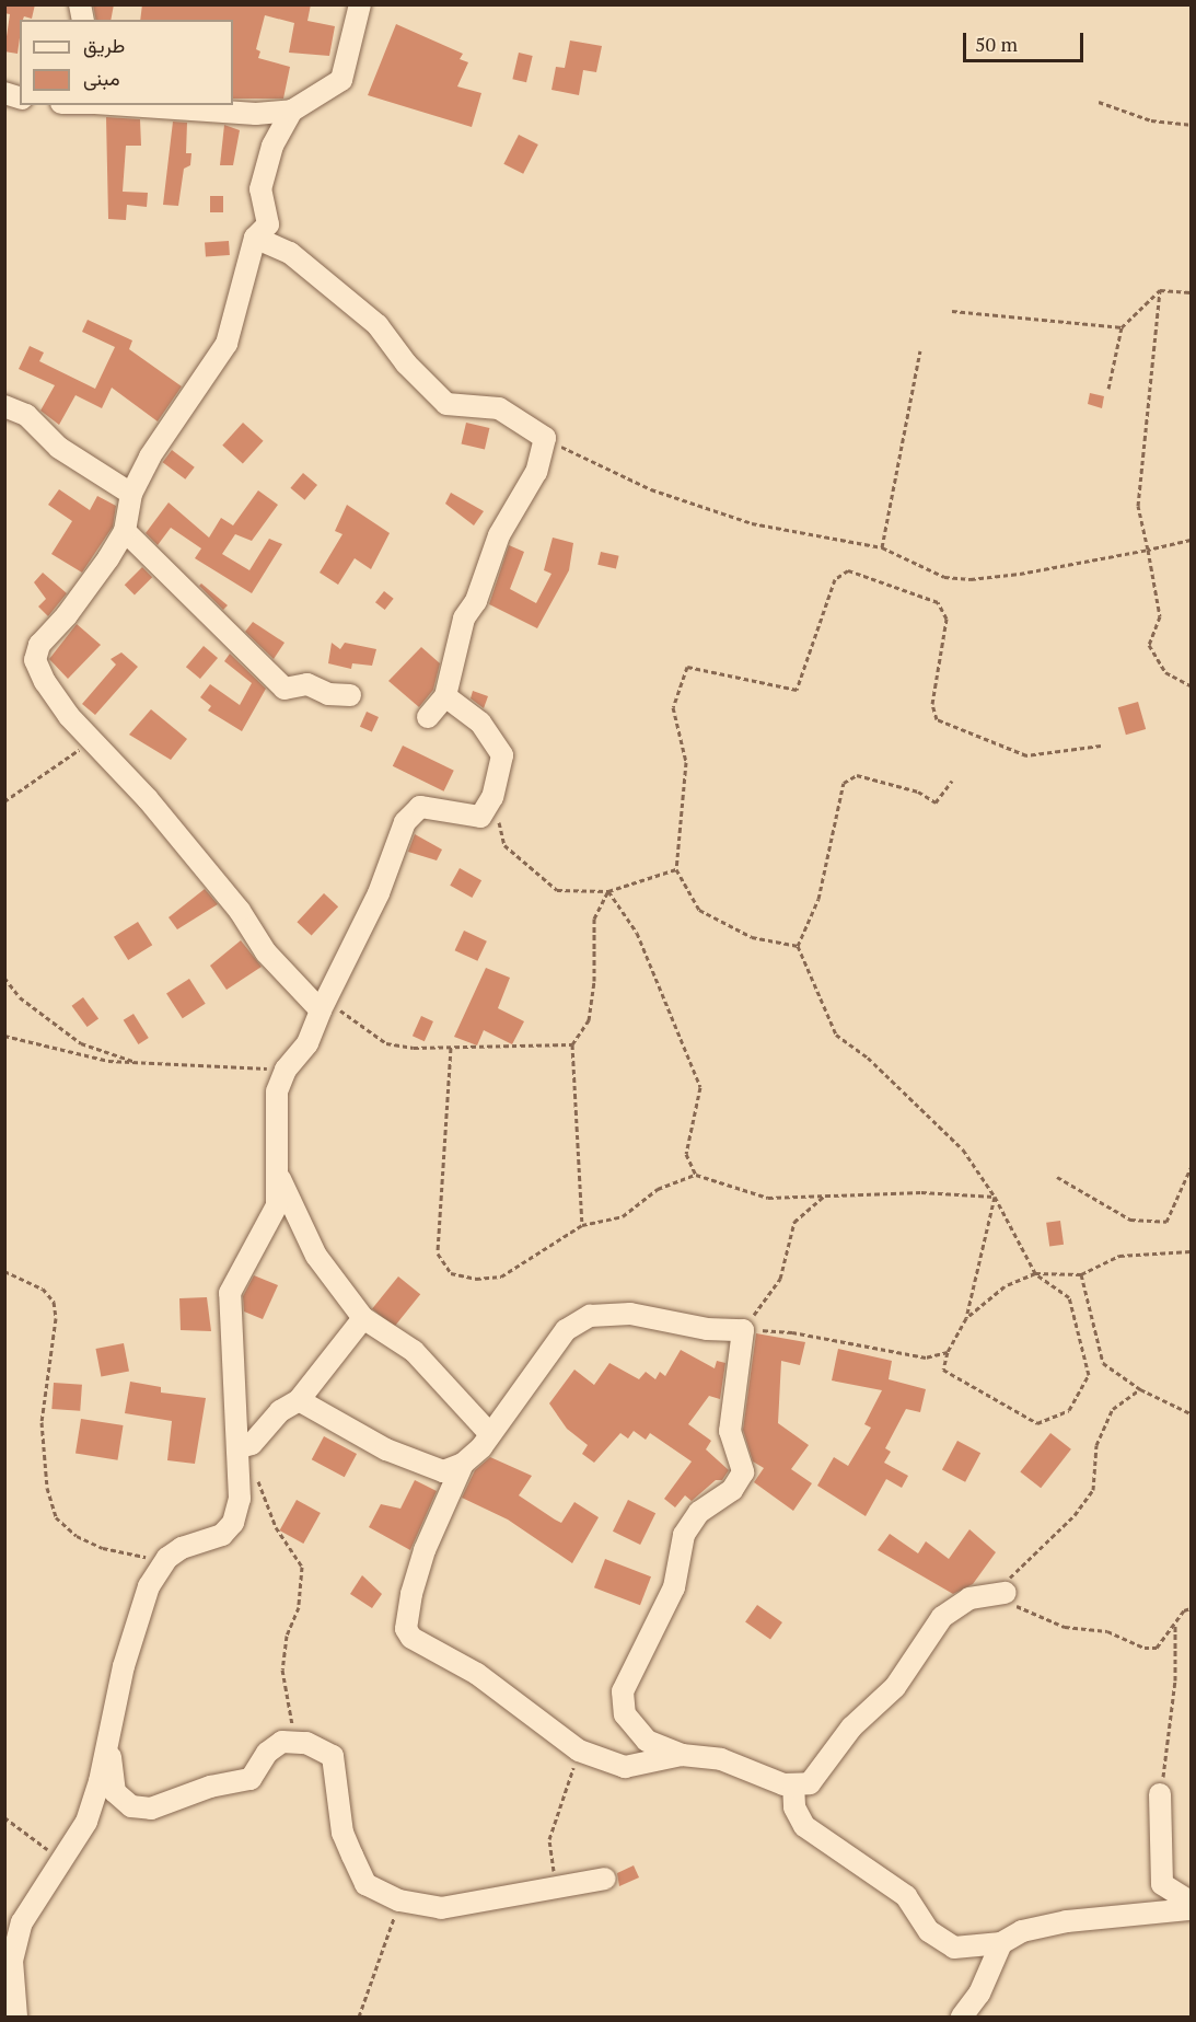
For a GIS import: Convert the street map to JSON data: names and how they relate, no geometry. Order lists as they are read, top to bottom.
{
  "legend": ["طريق", "مبنى"],
  "scale_bar": "50 m"
}
